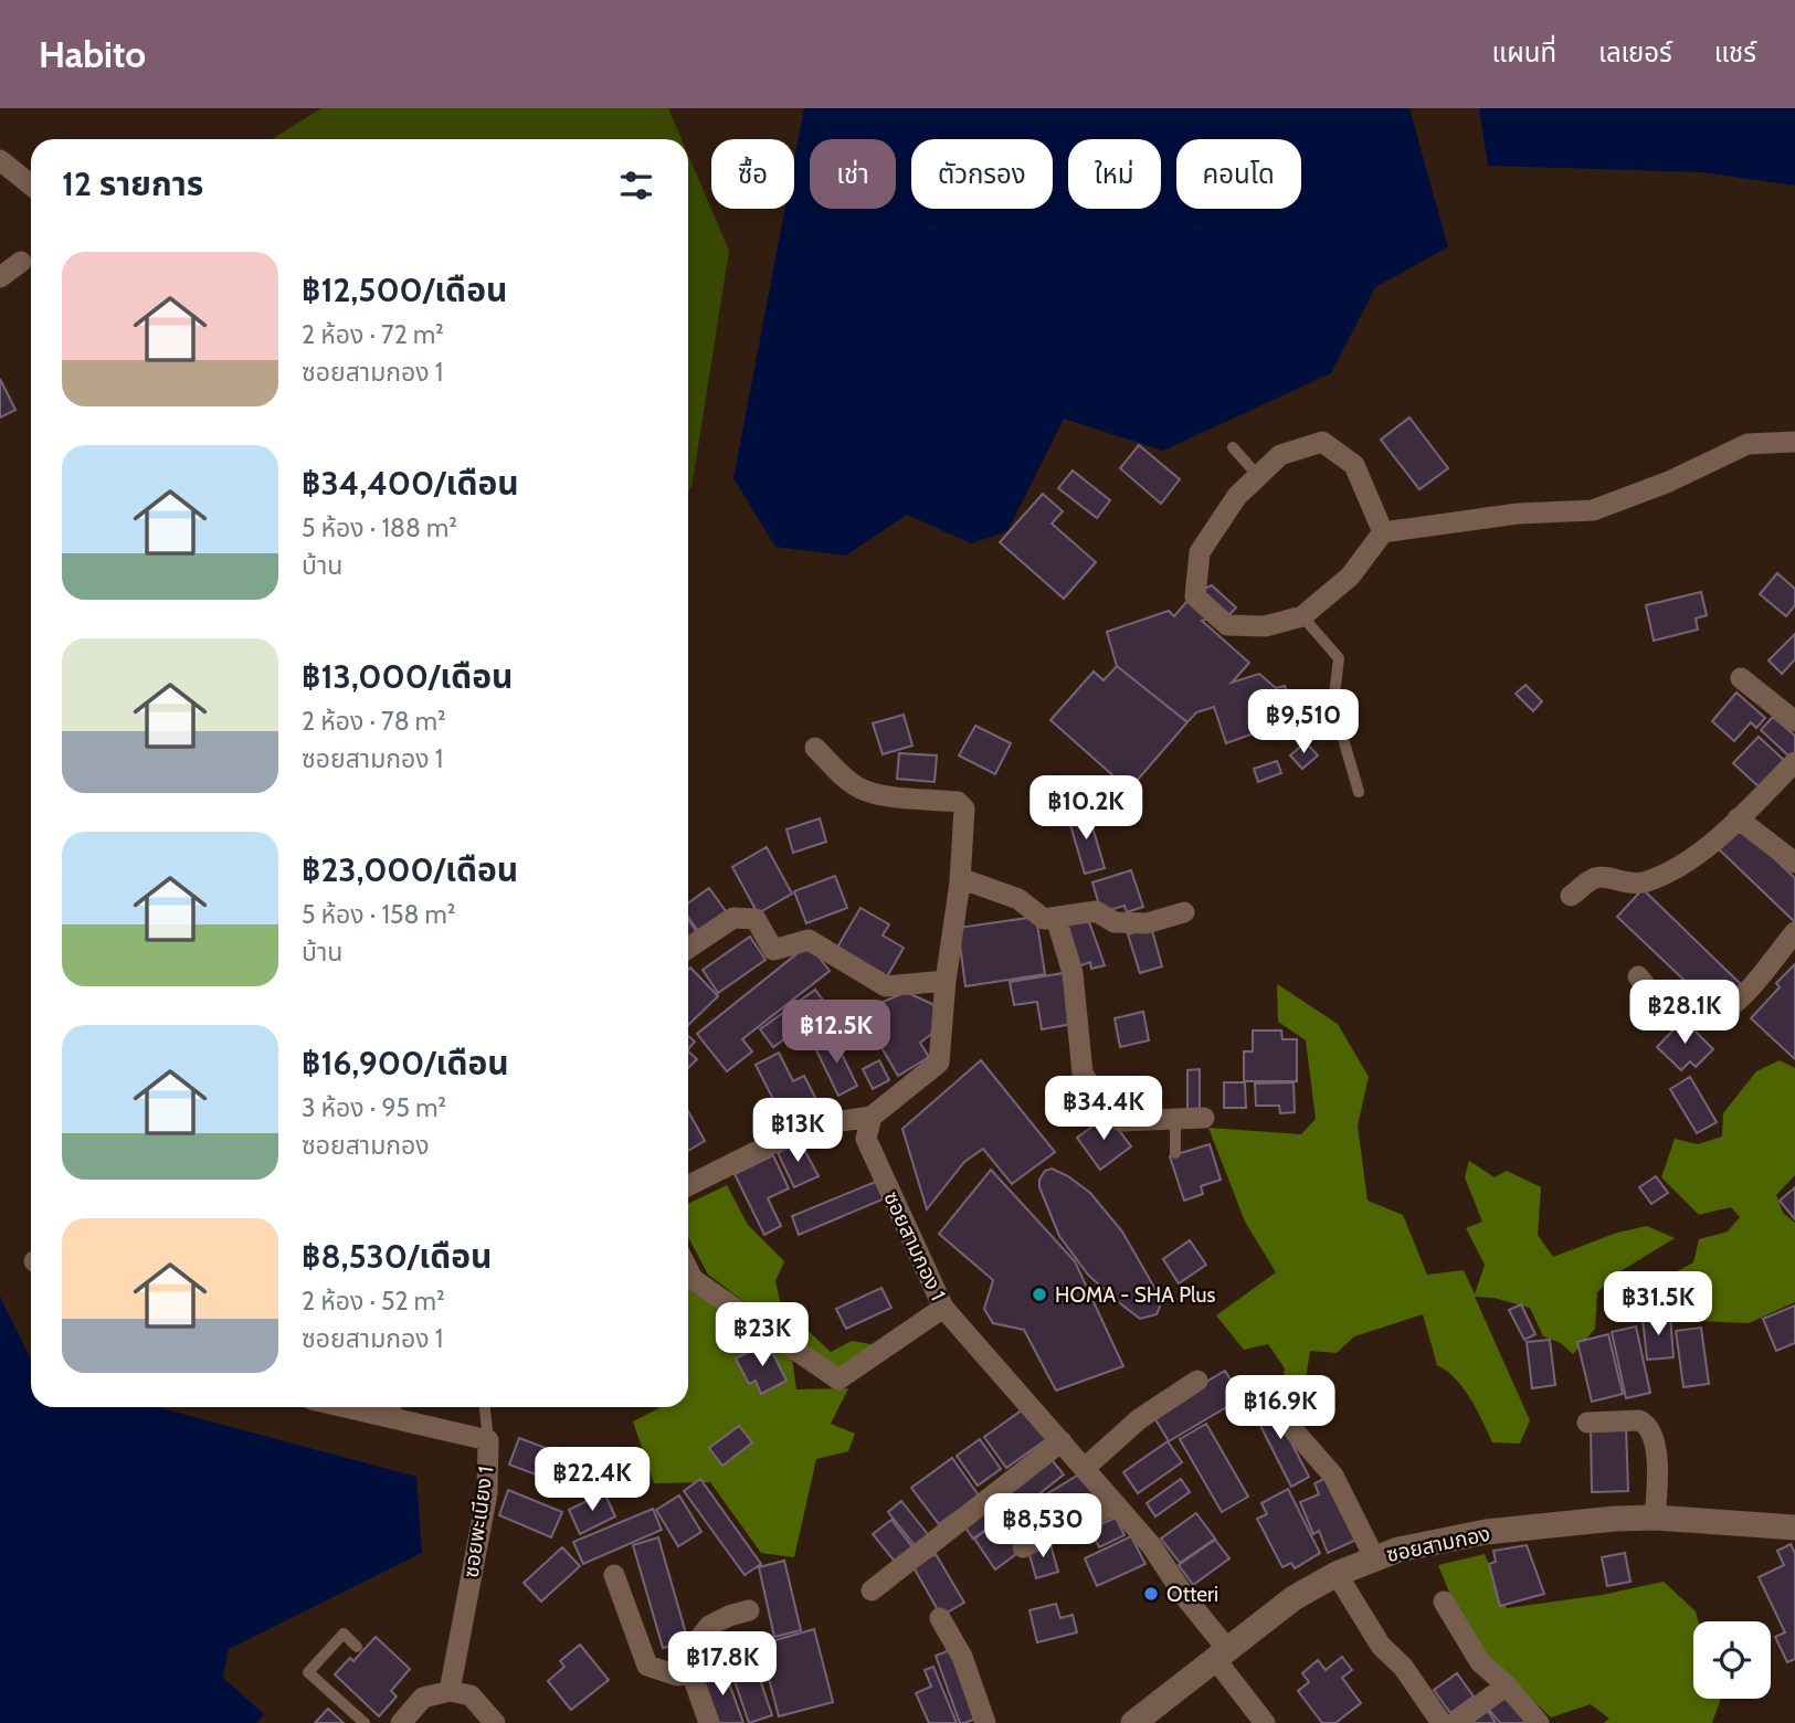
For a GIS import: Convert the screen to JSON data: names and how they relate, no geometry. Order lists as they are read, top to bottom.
{
  "streets": {
    "street": ["ซอยสามกอง 1", "ซอยพะเนียง 1", "ซอยสามกอง"]
  },
  "crossings": [
    ["ซอยสามกอง 1", "ซอยสามกอง"]
  ],
  "places": ["HOMA - SHA Plus", "Otteri"],
  "page": {
    "header": "Habito",
    "nav": ["แผนที่", "เลเยอร์", "แชร์"],
    "chip": [
      "ซื้อ",
      "เช่า",
      "ตัวกรอง",
      "ใหม่",
      "คอนโด"
    ],
    "heading": "12 รายการ",
    "list": [
      {
        "name": "฿12,500/เดือน",
        "note": "2 ห้อง · 72 m² · ซอยสามกอง 1"
      },
      {
        "name": "฿34,400/เดือน",
        "note": "5 ห้อง · 188 m² · บ้าน"
      },
      {
        "name": "฿13,000/เดือน",
        "note": "2 ห้อง · 78 m² · ซอยสามกอง 1"
      },
      {
        "name": "฿23,000/เดือน",
        "note": "5 ห้อง · 158 m² · บ้าน"
      },
      {
        "name": "฿16,900/เดือน",
        "note": "3 ห้อง · 95 m² · ซอยสามกอง"
      },
      {
        "name": "฿8,530/เดือน",
        "note": "2 ห้อง · 52 m² · ซอยสามกอง 1"
      }
    ],
    "price": [
      "฿9,510",
      "฿10.2K",
      "฿28.1K",
      "฿12.5K",
      "฿34.4K",
      "฿13K",
      "฿31.5K",
      "฿23K",
      "฿16.9K",
      "฿22.4K",
      "฿8,530",
      "฿17.8K"
    ]
  }
}
